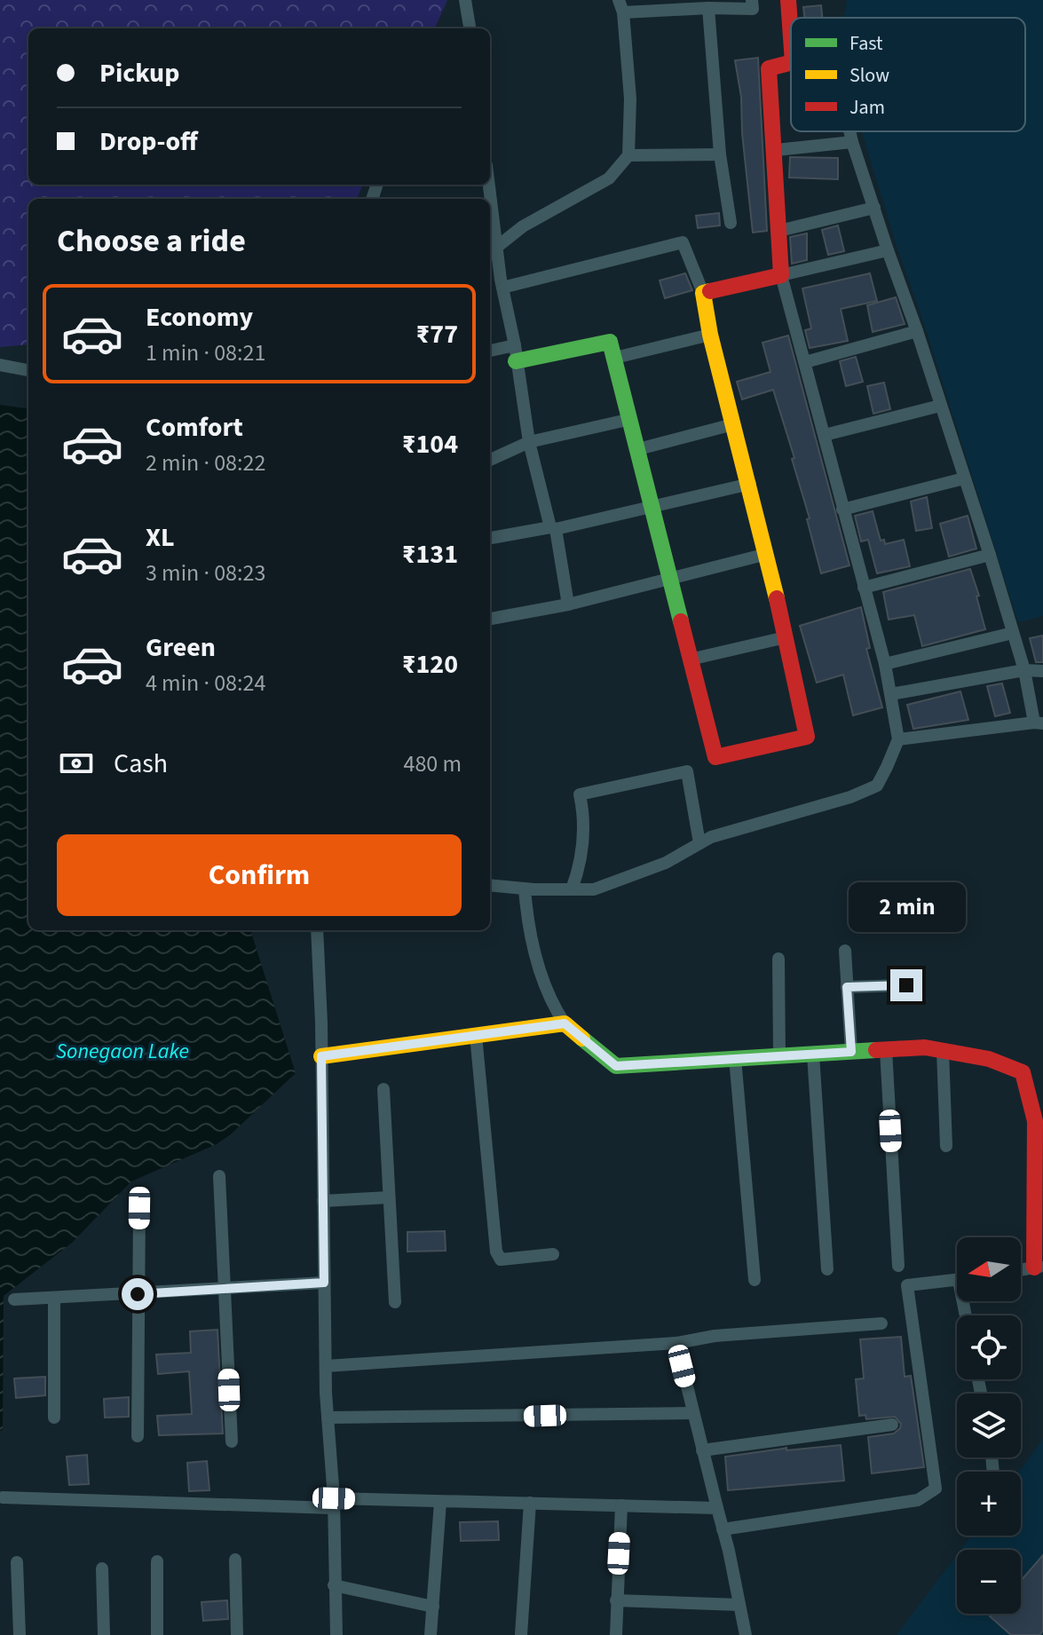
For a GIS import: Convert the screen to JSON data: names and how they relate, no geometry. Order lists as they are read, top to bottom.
{
  "water": ["Sonegaon Lake"],
  "legend": ["Fast", "Slow", "Jam"],
  "north": "left",
  "page": {
    "banner": ["Pickup", "Drop-off"],
    "heading": "Choose a ride",
    "list": [
      {
        "name": "Economy",
        "note": "1 min · 08:21",
        "value": "₹77"
      },
      {
        "name": "Comfort",
        "note": "2 min · 08:22",
        "value": "₹104"
      },
      {
        "name": "XL",
        "note": "3 min · 08:23",
        "value": "₹131"
      },
      {
        "name": "Green",
        "note": "4 min · 08:24",
        "value": "₹120"
      }
    ],
    "pay": ["Cash", "480 m"],
    "buttons": "Confirm",
    "bubble": "2 min",
    "map_buttons": ["+", "−"]
  }
}
